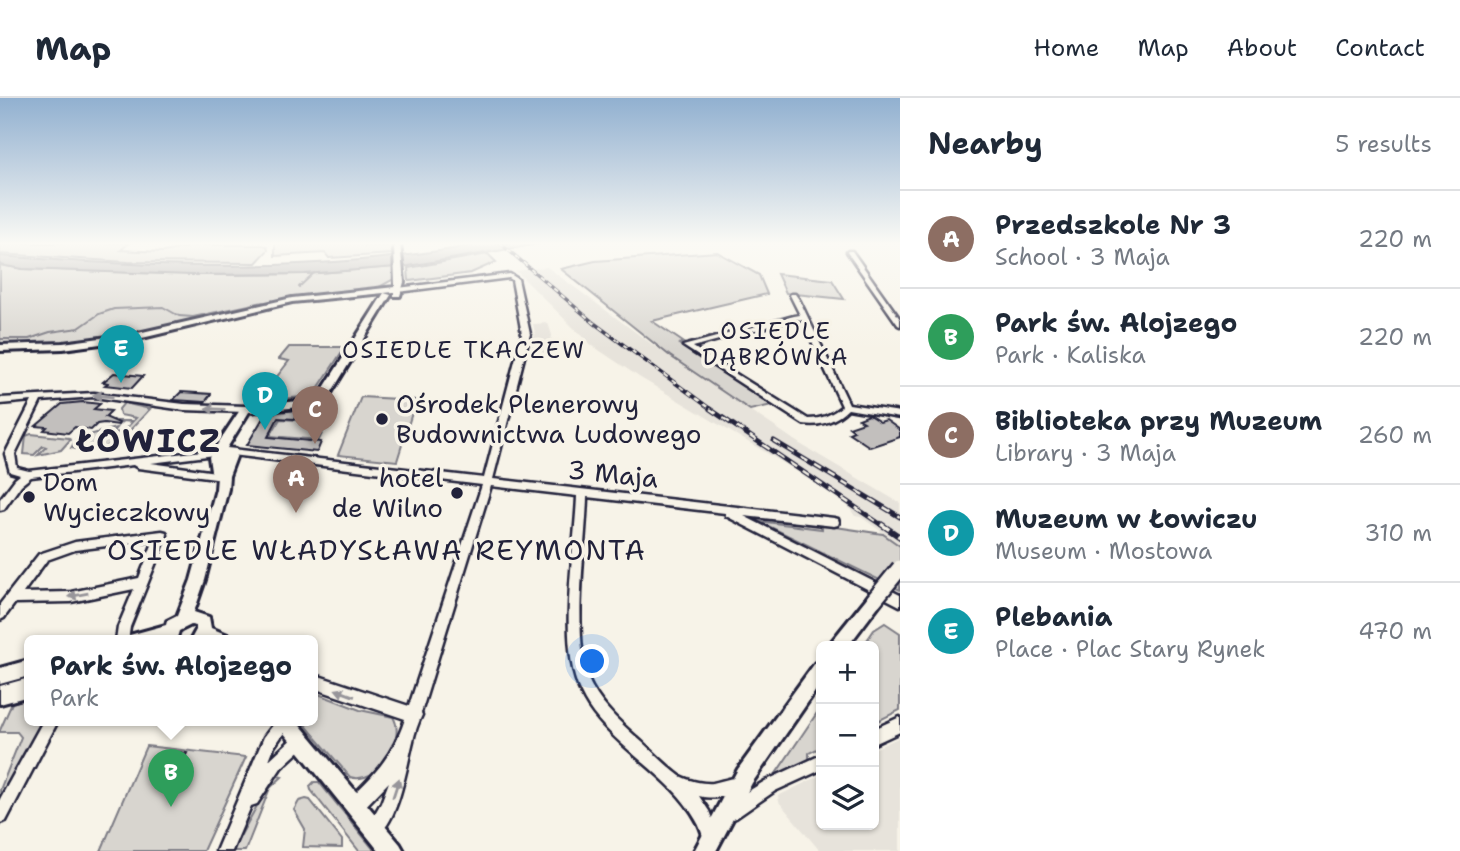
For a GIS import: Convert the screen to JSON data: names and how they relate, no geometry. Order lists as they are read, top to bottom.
{
  "streets": {
    "street": ["3 Maja"]
  },
  "districts": [
    "OSIEDLE DĄBRÓWKA",
    "OSIEDLE TKACZEW",
    "ŁOWICZ",
    "OSIEDLE WŁADYSŁAWA REYMONTA"
  ],
  "places": ["Ośrodek Plenerowy Budownictwa Ludowego", "hotel de Wilno", "Dom Wycieczkowy"],
  "page": {
    "header": "Map",
    "nav": [
      "Home",
      "Map",
      "About",
      "Contact"
    ],
    "heading": ["Nearby", "5 results"],
    "list": [
      {
        "mark": "A",
        "name": "Przedszkole Nr 3",
        "note": "School · 3 Maja",
        "value": "220 m"
      },
      {
        "mark": "B",
        "name": "Park św. Alojzego",
        "note": "Park · Kaliska",
        "value": "220 m"
      },
      {
        "mark": "C",
        "name": "Biblioteka przy Muzeum",
        "note": "Library · 3 Maja",
        "value": "260 m"
      },
      {
        "mark": "D",
        "name": "Muzeum w Łowiczu",
        "note": "Museum · Mostowa",
        "value": "310 m"
      },
      {
        "mark": "E",
        "name": "Plebania",
        "note": "Place · Plac Stary Rynek",
        "value": "470 m"
      }
    ],
    "pins": [
      "E",
      "D",
      "C",
      "A",
      "B"
    ],
    "popup": ["Park św. Alojzego", "Park"],
    "map_buttons": ["+", "−"]
  }
}
